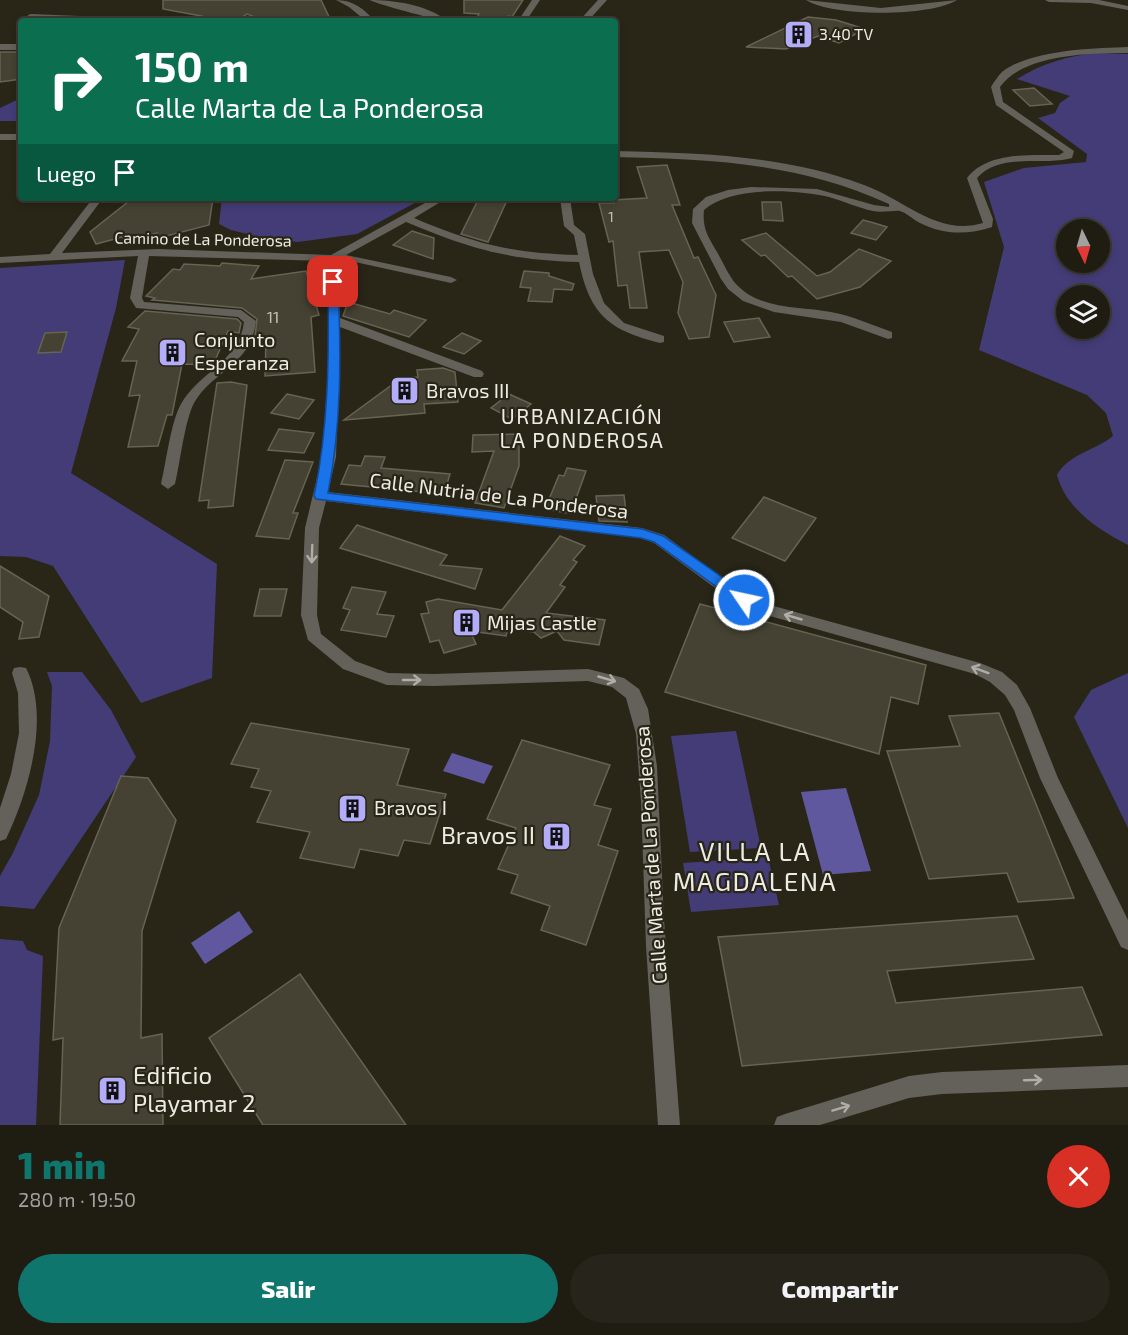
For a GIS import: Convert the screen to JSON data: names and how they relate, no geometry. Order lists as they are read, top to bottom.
{
  "streets": {
    "street": ["Camino de La Ponderosa", "Calle Nutria de La Ponderosa", "Calle Marta de La Ponderosa"]
  },
  "crossings": [
    ["Camino de La Ponderosa", "Calle Marta de La Ponderosa"],
    ["Calle Nutria de La Ponderosa", "Calle Marta de La Ponderosa"]
  ],
  "one_way": ["Calle Nutria de La Ponderosa"],
  "districts": ["URBANIZACIÓN LA PONDEROSA", "VILLA LA MAGDALENA"],
  "places": {
    "building": [
      "3.40 TV",
      "Conjunto Esperanza",
      "Bravos III",
      "Mijas Castle",
      "Bravos I",
      "Bravos II",
      "Edificio Playamar 2"
    ]
  },
  "house_numbers": ["1", "11"],
  "north": "bottom",
  "page": {
    "turn": ["150 m", "Calle Marta de La Ponderosa"],
    "then": "Luego",
    "heading": ["1 min", "280 m · 19:50"],
    "buttons": ["Salir", "Compartir"]
  }
}
